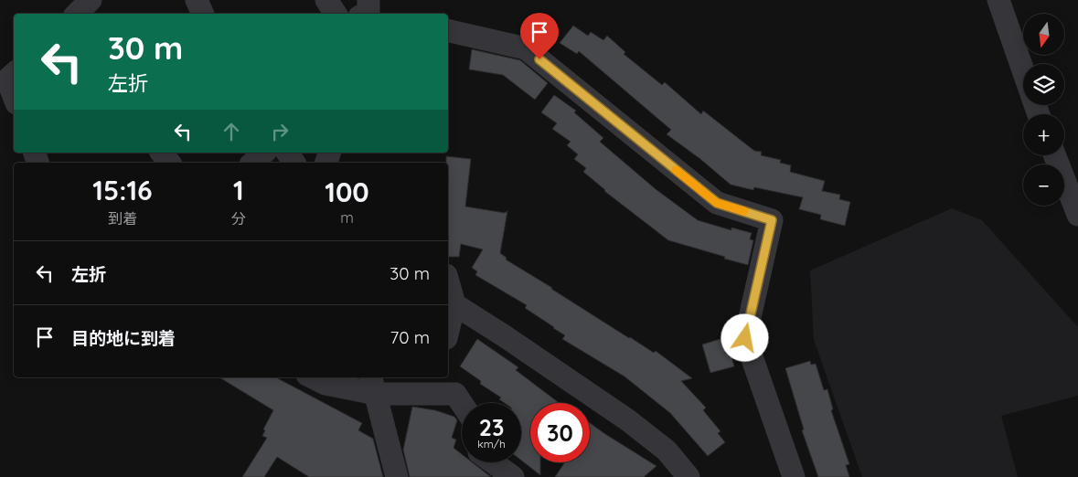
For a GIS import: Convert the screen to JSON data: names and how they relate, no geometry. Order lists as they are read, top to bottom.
{
  "north": "bottom",
  "page": {
    "map_buttons": ["+", "−"],
    "turn": ["30 m", "左折"],
    "eta": [
      "15:16",
      "到着",
      "1",
      "分",
      "100",
      "m"
    ],
    "list": [
      {
        "name": "左折",
        "value": "30 m"
      },
      {
        "name": "目的地に到着",
        "value": "70 m"
      }
    ],
    "speed": "23 km/h",
    "limit": "30"
  }
}
